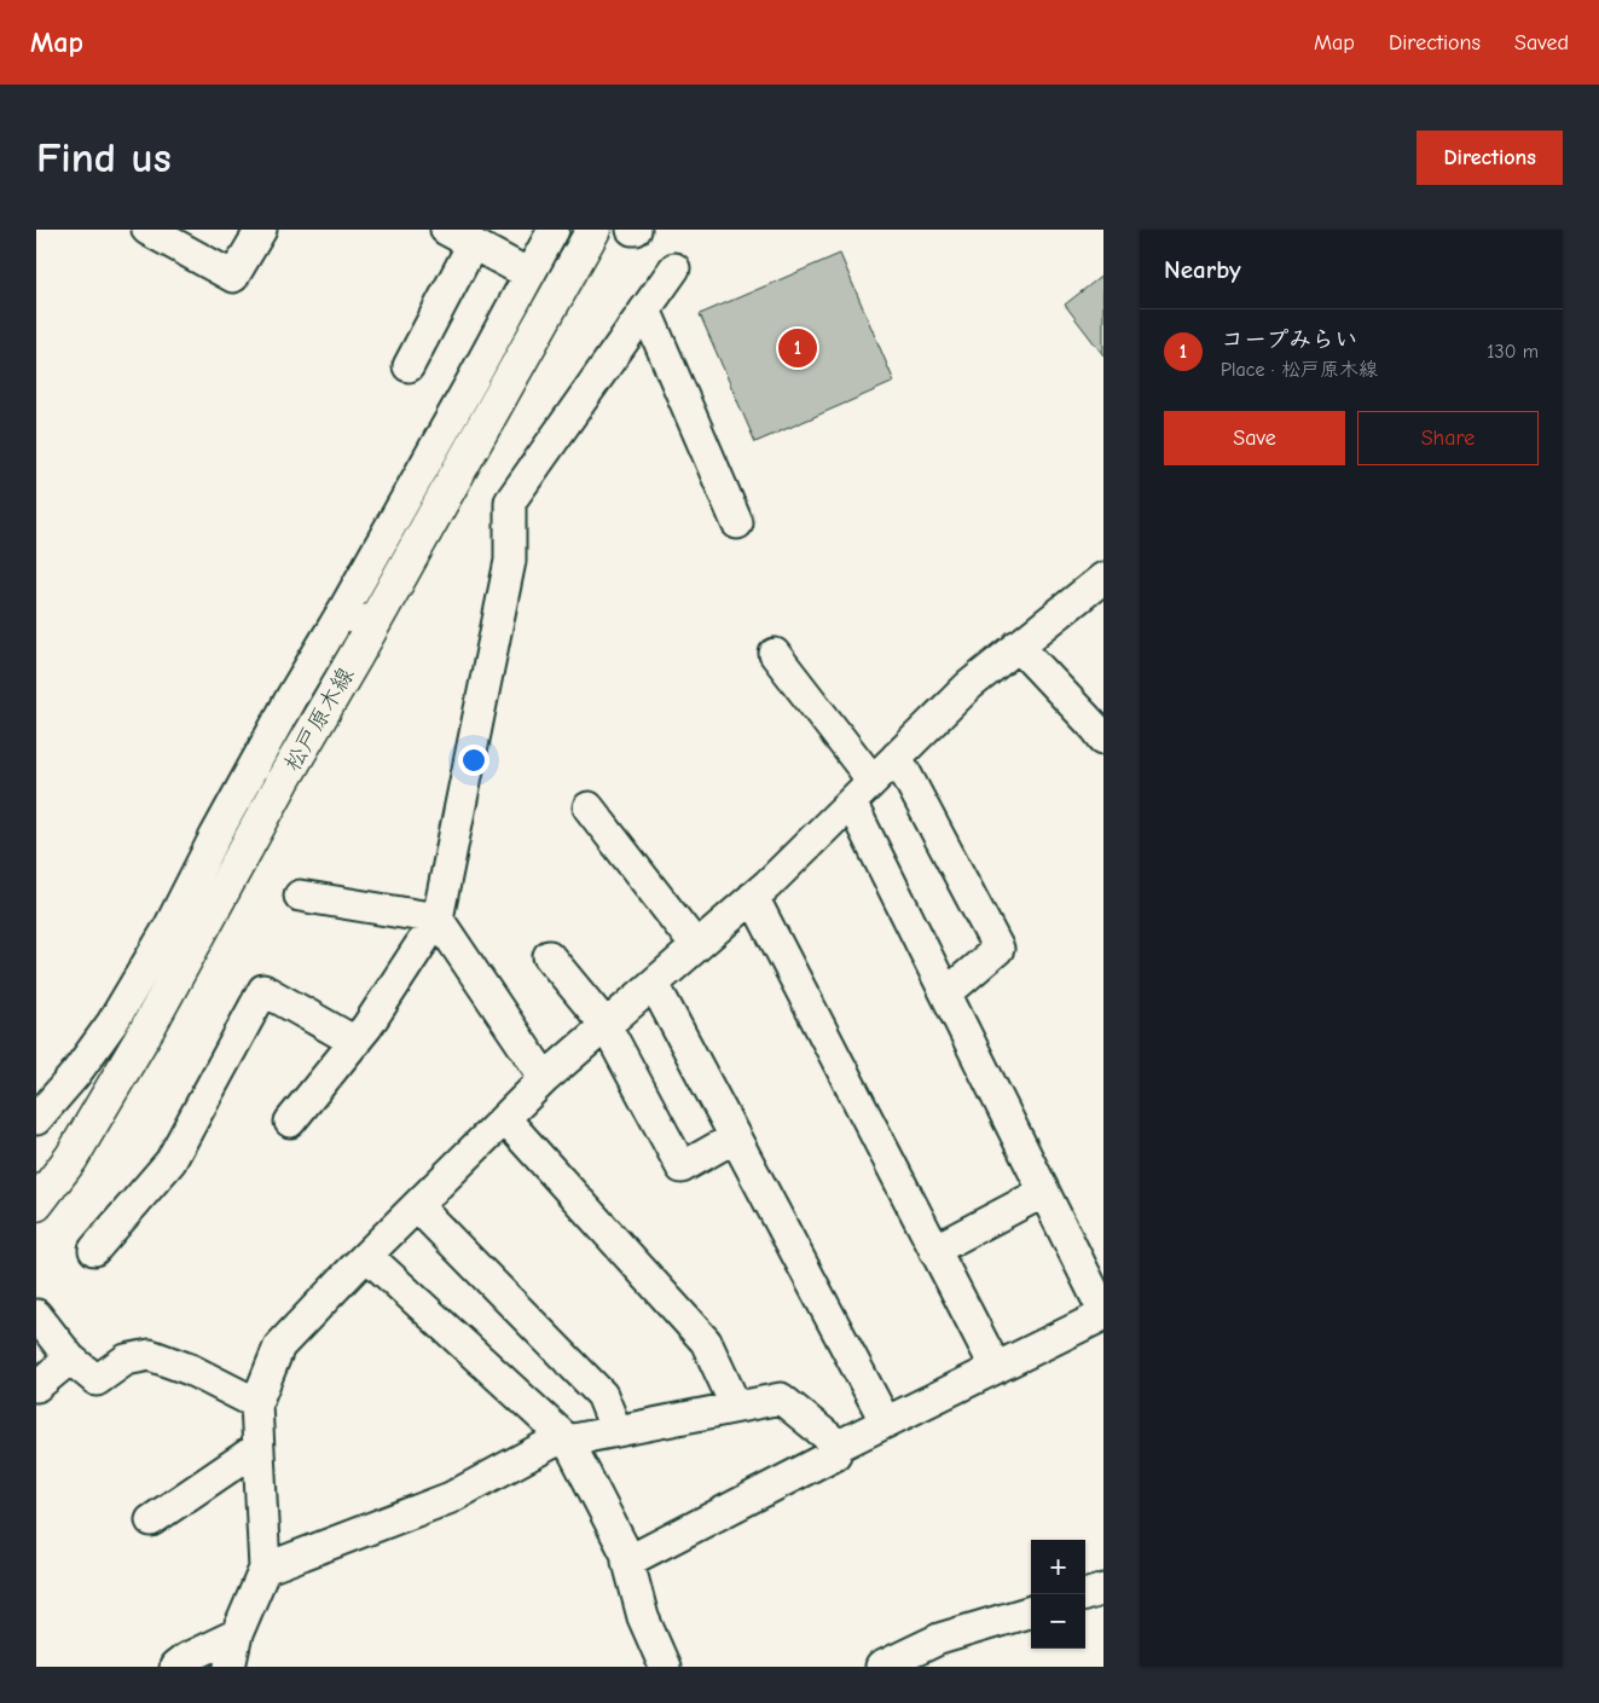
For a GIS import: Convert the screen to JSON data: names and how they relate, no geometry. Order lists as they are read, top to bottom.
{
  "streets": {
    "main road": ["松戸原木線"]
  },
  "page": {
    "header": "Map",
    "nav": ["Map", "Directions", "Saved"],
    "buttons": [
      "Directions",
      ["Save", "Share"]
    ],
    "title": "Find us",
    "heading": "Nearby",
    "list": [
      {
        "mark": "1",
        "name": "コープみらい",
        "note": "Place · 松戸原木線",
        "value": "130 m"
      }
    ],
    "pins": "1",
    "map_buttons": ["+", "−"]
  }
}
